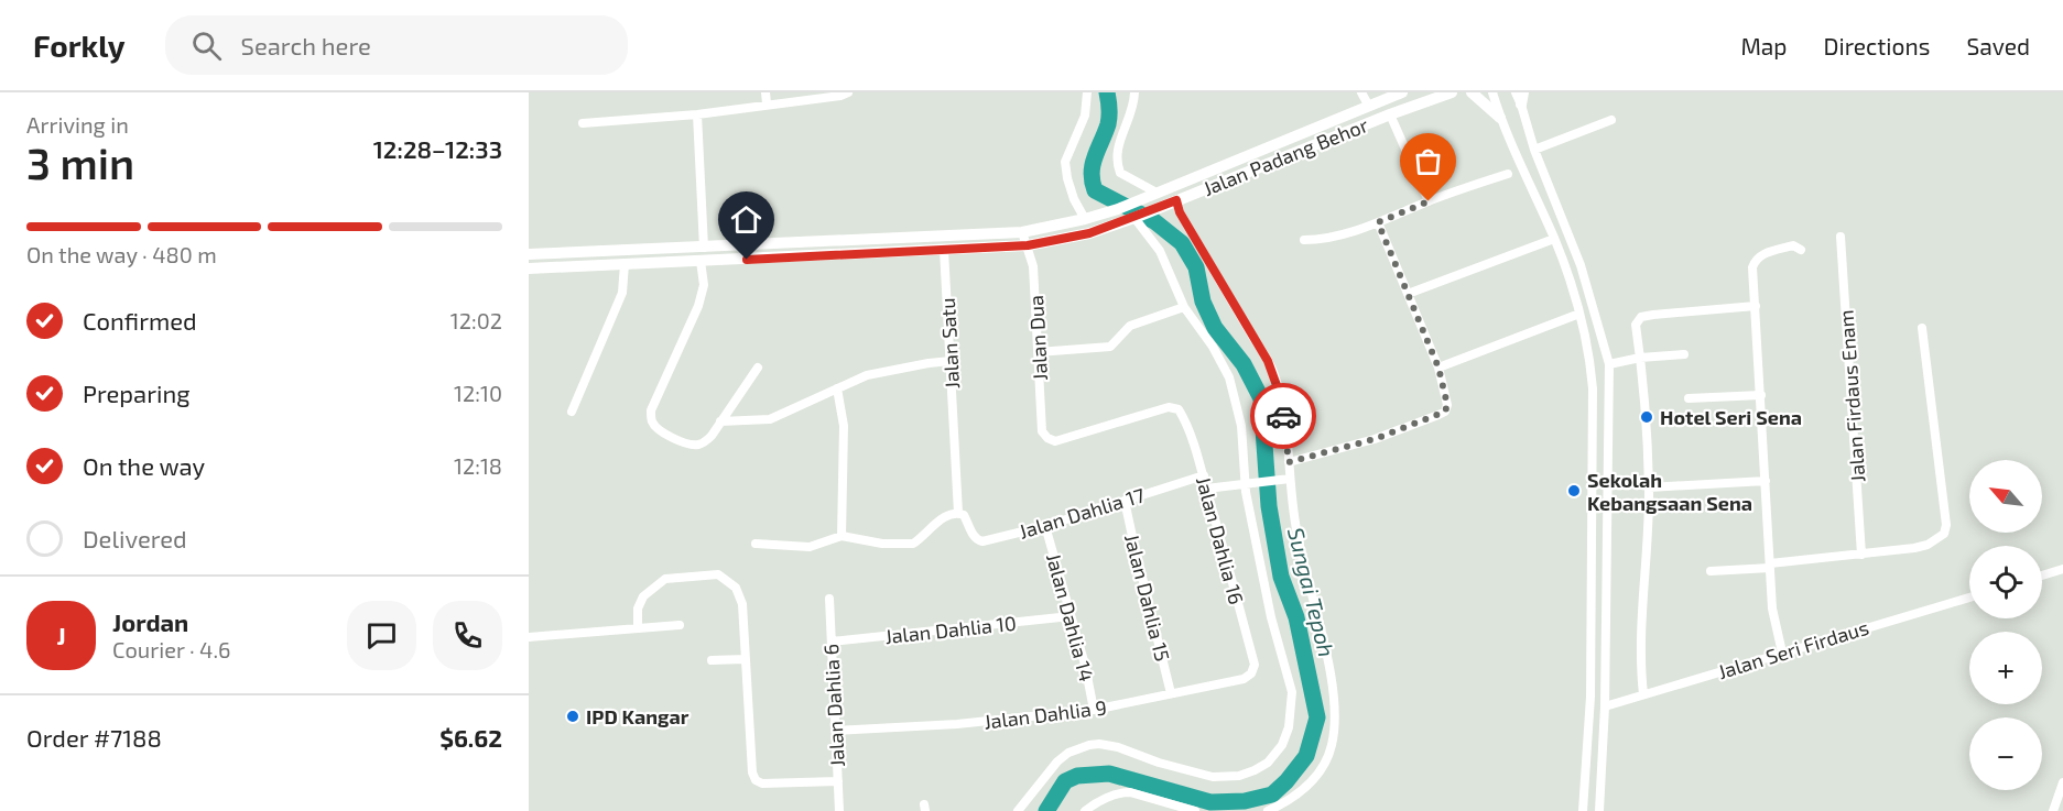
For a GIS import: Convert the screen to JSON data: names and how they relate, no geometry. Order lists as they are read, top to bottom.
{
  "streets": {
    "main road": ["Jalan Padang Behor"],
    "street": [
      "Jalan Dua",
      "Jalan Satu",
      "Jalan Firdaus Enam",
      "Jalan Dahlia 17",
      "Jalan Dahlia 16",
      "Jalan Dahlia 15",
      "Jalan Dahlia 14",
      "Jalan Dahlia 10",
      "Jalan Seri Firdaus",
      "Jalan Dahlia 6",
      "Jalan Dahlia 9"
    ]
  },
  "crossings": [
    ["Jalan Padang Behor", "Jalan Dua"],
    ["Jalan Padang Behor", "Jalan Satu"],
    ["Jalan Dua", "Jalan Dahlia 16"],
    ["Jalan Satu", "Jalan Dahlia 17"],
    ["Jalan Dahlia 17", "Jalan Dahlia 16"],
    ["Jalan Dahlia 17", "Jalan Dahlia 15"],
    ["Jalan Dahlia 17", "Jalan Dahlia 14"],
    ["Jalan Dahlia 16", "Jalan Dahlia 9"],
    ["Jalan Dahlia 15", "Jalan Dahlia 9"],
    ["Jalan Dahlia 14", "Jalan Dahlia 10"],
    ["Jalan Dahlia 14", "Jalan Dahlia 9"],
    ["Jalan Dahlia 10", "Jalan Dahlia 6"],
    ["Jalan Dahlia 6", "Jalan Dahlia 9"]
  ],
  "water": ["Sungai Tepoh"],
  "places": ["Hotel Seri Sena", "Sekolah Kebangsaan Sena", "IPD Kangar"],
  "north": "top left",
  "page": {
    "header": "Forkly",
    "search": "Search here",
    "nav": ["Map", "Directions", "Saved"],
    "heading": ["3 min", "Arriving in", "12:28–12:33"],
    "panel": [
      "Jordan",
      "Courier · 4.6",
      "Order #7188",
      "$6.62"
    ],
    "bar": "On the way · 480 m",
    "list": [
      ["Confirmed", "12:02"],
      ["Preparing", "12:10"],
      ["On the way", "12:18"],
      "Delivered"
    ],
    "map_buttons": ["+", "−"],
    "round": "J"
  }
}
